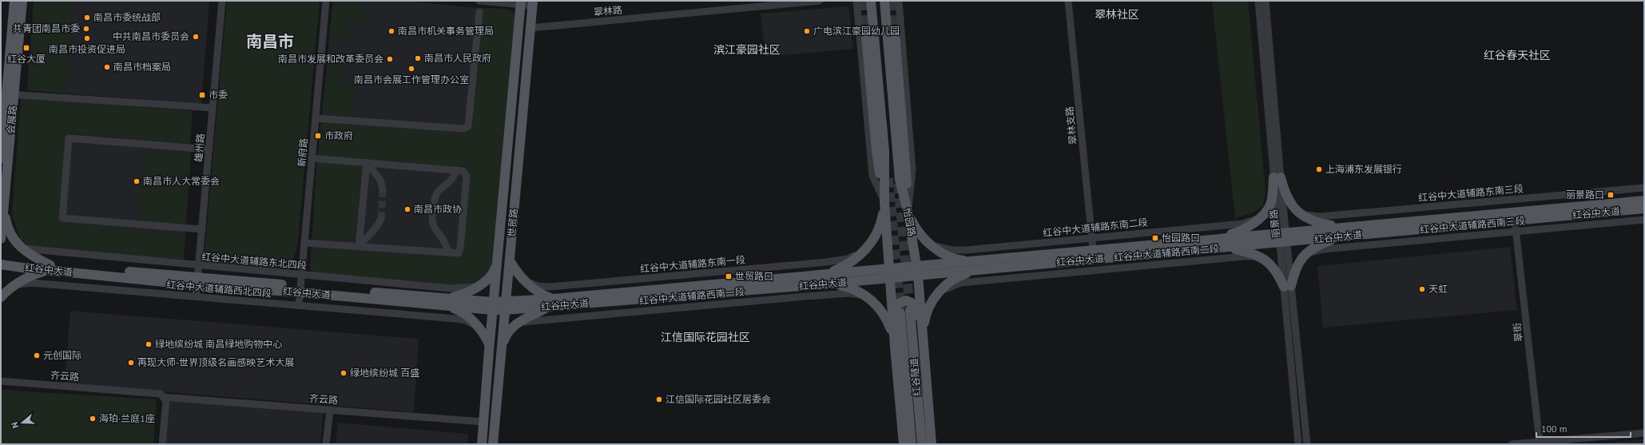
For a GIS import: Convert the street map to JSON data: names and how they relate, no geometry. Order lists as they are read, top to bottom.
{
  "streets": {
    "main road": [
      "会展路",
      "红谷中大道",
      "怡园路",
      "世贸路",
      "红谷隧道"
    ],
    "street": [
      "翠林路",
      "翠林支路",
      "雄州路",
      "新府路",
      "红谷中大道辅路东南三段",
      "丽景路",
      "红谷中大道辅路西南三段",
      "红谷中大道辅路东南二段",
      "红谷中大道辅路西南二段",
      "红谷中大道辅路东北四段",
      "红谷中大道辅路东南一段",
      "红谷中大道辅路西北四段",
      "红谷中大道辅路西南一段",
      "翠街",
      "齐云路"
    ]
  },
  "crossings": [
    ["翠林路", "世贸路"],
    ["翠林支路", "红谷中大道"],
    ["翠林支路", "红谷中大道辅路东南二段"],
    ["雄州路", "红谷中大道"],
    ["雄州路", "红谷中大道辅路东北四段"],
    ["雄州路", "红谷中大道辅路西北四段"],
    ["新府路", "红谷中大道"],
    ["新府路", "红谷中大道辅路东北四段"],
    ["新府路", "红谷中大道辅路西北四段"],
    ["红谷中大道", "怡园路"],
    ["红谷中大道", "世贸路"],
    ["红谷中大道", "丽景路"],
    ["红谷中大道", "翠街"],
    ["世贸路", "齐云路"],
    ["红谷中大道辅路西南三段", "翠街"]
  ],
  "districts": [
    "翠林社区",
    "南昌市",
    "滨江豪园社区",
    "红谷春天社区",
    "江信国际花园社区"
  ],
  "places": {
    "other": [
      "南昌市委统战部",
      "共青团南昌市委",
      "南昌市机关事务管理局",
      "广电滨江豪园幼儿园",
      "中共南昌市委员会",
      "南昌市投资促进局",
      "南昌市人民政府",
      "南昌市发展和改革委员会",
      "南昌市档案局",
      "南昌市会展工作管理办公室",
      "上海浦东发展银行",
      "南昌市人大常委会",
      "南昌市政协",
      "天虹",
      "绿地缤纷城 南昌绿地购物中心",
      "元创国际",
      "再现大师-世界顶级名画感映艺术大展",
      "绿地缤纷城 百盛",
      "江信国际花园社区居委会",
      "海珀·兰庭1座"
    ],
    "transit": [
      "红谷大厦",
      "市委",
      "市政府",
      "丽景路口",
      "怡园路口",
      "世贸路口"
    ]
  },
  "scale_bar": "100 m",
  "north": "left"
}
